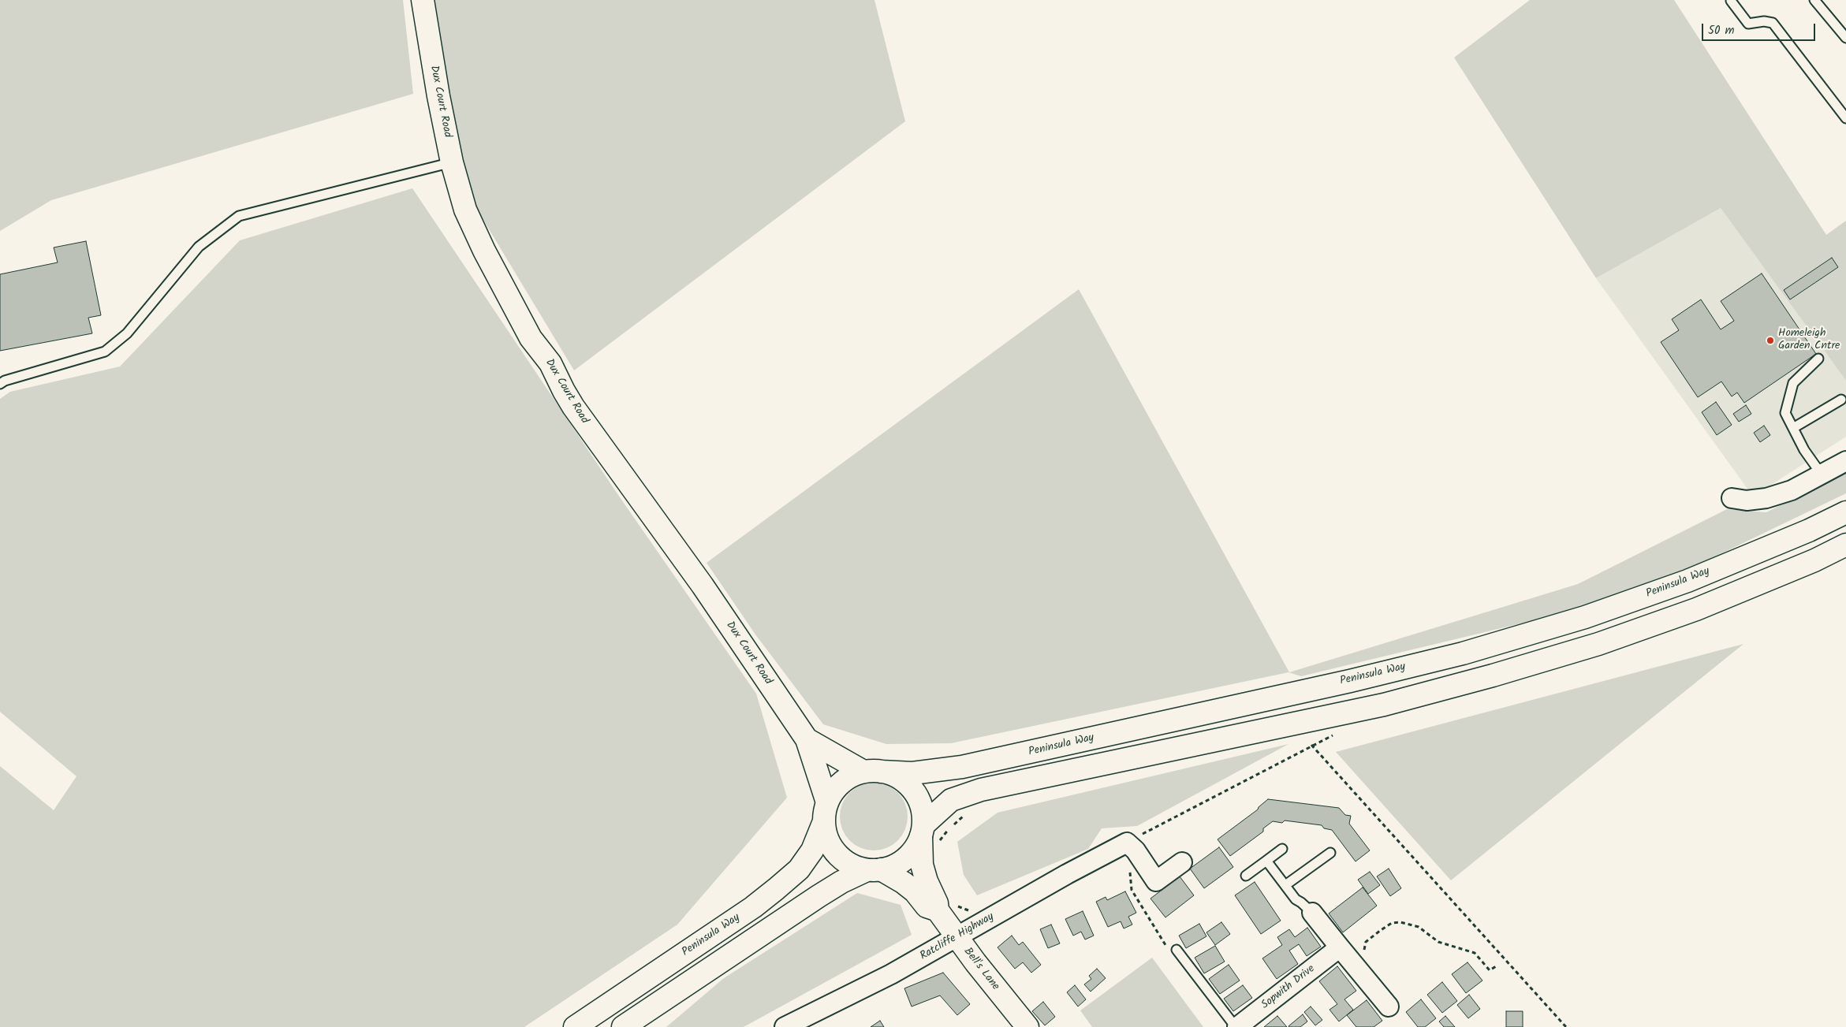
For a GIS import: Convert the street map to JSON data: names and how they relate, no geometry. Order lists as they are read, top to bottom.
{
  "streets": {
    "main road": ["Dux Court Road", "Peninsula Way", "Bell's Lane"],
    "street": ["Ratcliffe Highway", "Sopwith Drive"]
  },
  "crossings": [
    ["Dux Court Road", "Peninsula Way"],
    ["Dux Court Road", "Bell's Lane"],
    ["Peninsula Way", "Bell's Lane"],
    ["Ratcliffe Highway", "Bell's Lane"]
  ],
  "places": ["Homeleigh Garden Cntre"],
  "scale_bar": "50 m"
}
